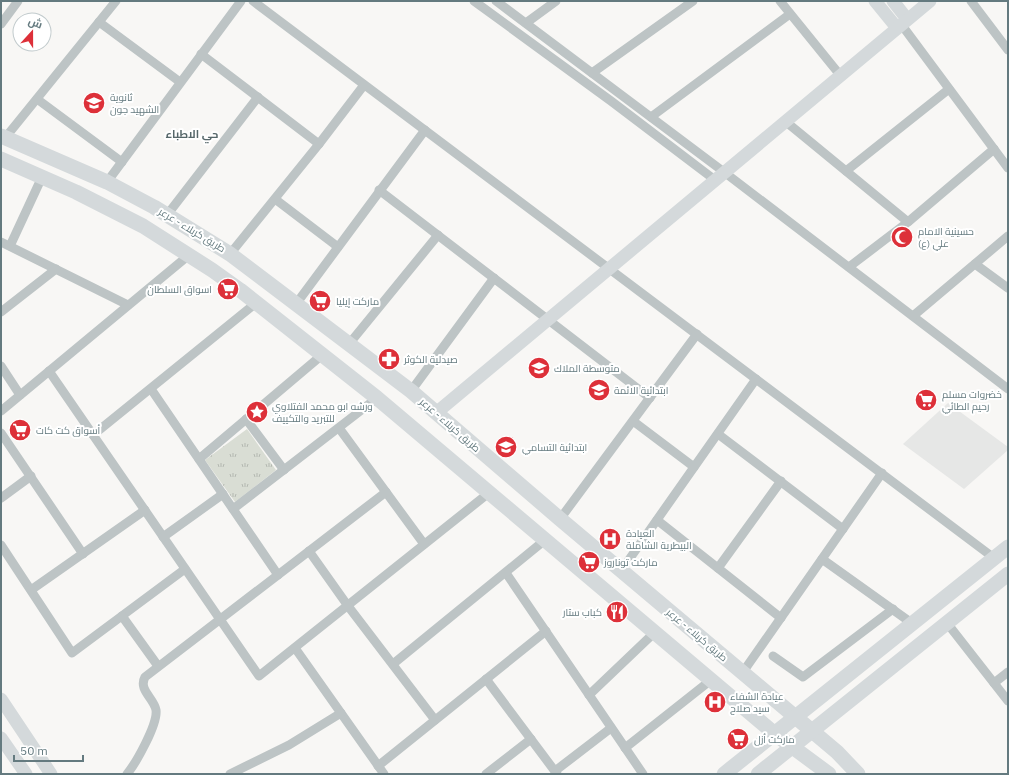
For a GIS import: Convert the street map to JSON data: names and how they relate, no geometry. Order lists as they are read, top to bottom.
{
  "streets": {
    "main road": ["طريق كربلاء - عرعر"]
  },
  "districts": ["حي الاطباء"],
  "places": {
    "school or university": [
      "ثانوية الشهيد جون",
      "متوسطة الملاك",
      "ابتدائية الائمة",
      "ابتدائية التسامي"
    ],
    "mosque": ["حسينية الامام علي (ع)"],
    "supermarket": [
      "اسواق السلطان",
      "ماركت إيليا",
      "خضروات مسلم رحيم الطائي",
      "أسواق كت كات",
      "ماركت توناروز",
      "ماركت أزل"
    ],
    "pharmacy": ["صيدلية الكوثر"],
    "place": ["ورشه ابو محمد الفتلاوي للتبريد والتكييف"],
    "hospital": ["العيادة البيطرية الشاملة", "عيادة الشفاء سيد صلاح"],
    "restaurant": ["كباب ستار"]
  },
  "scale_bar": "50 m",
  "north": "top"
}
